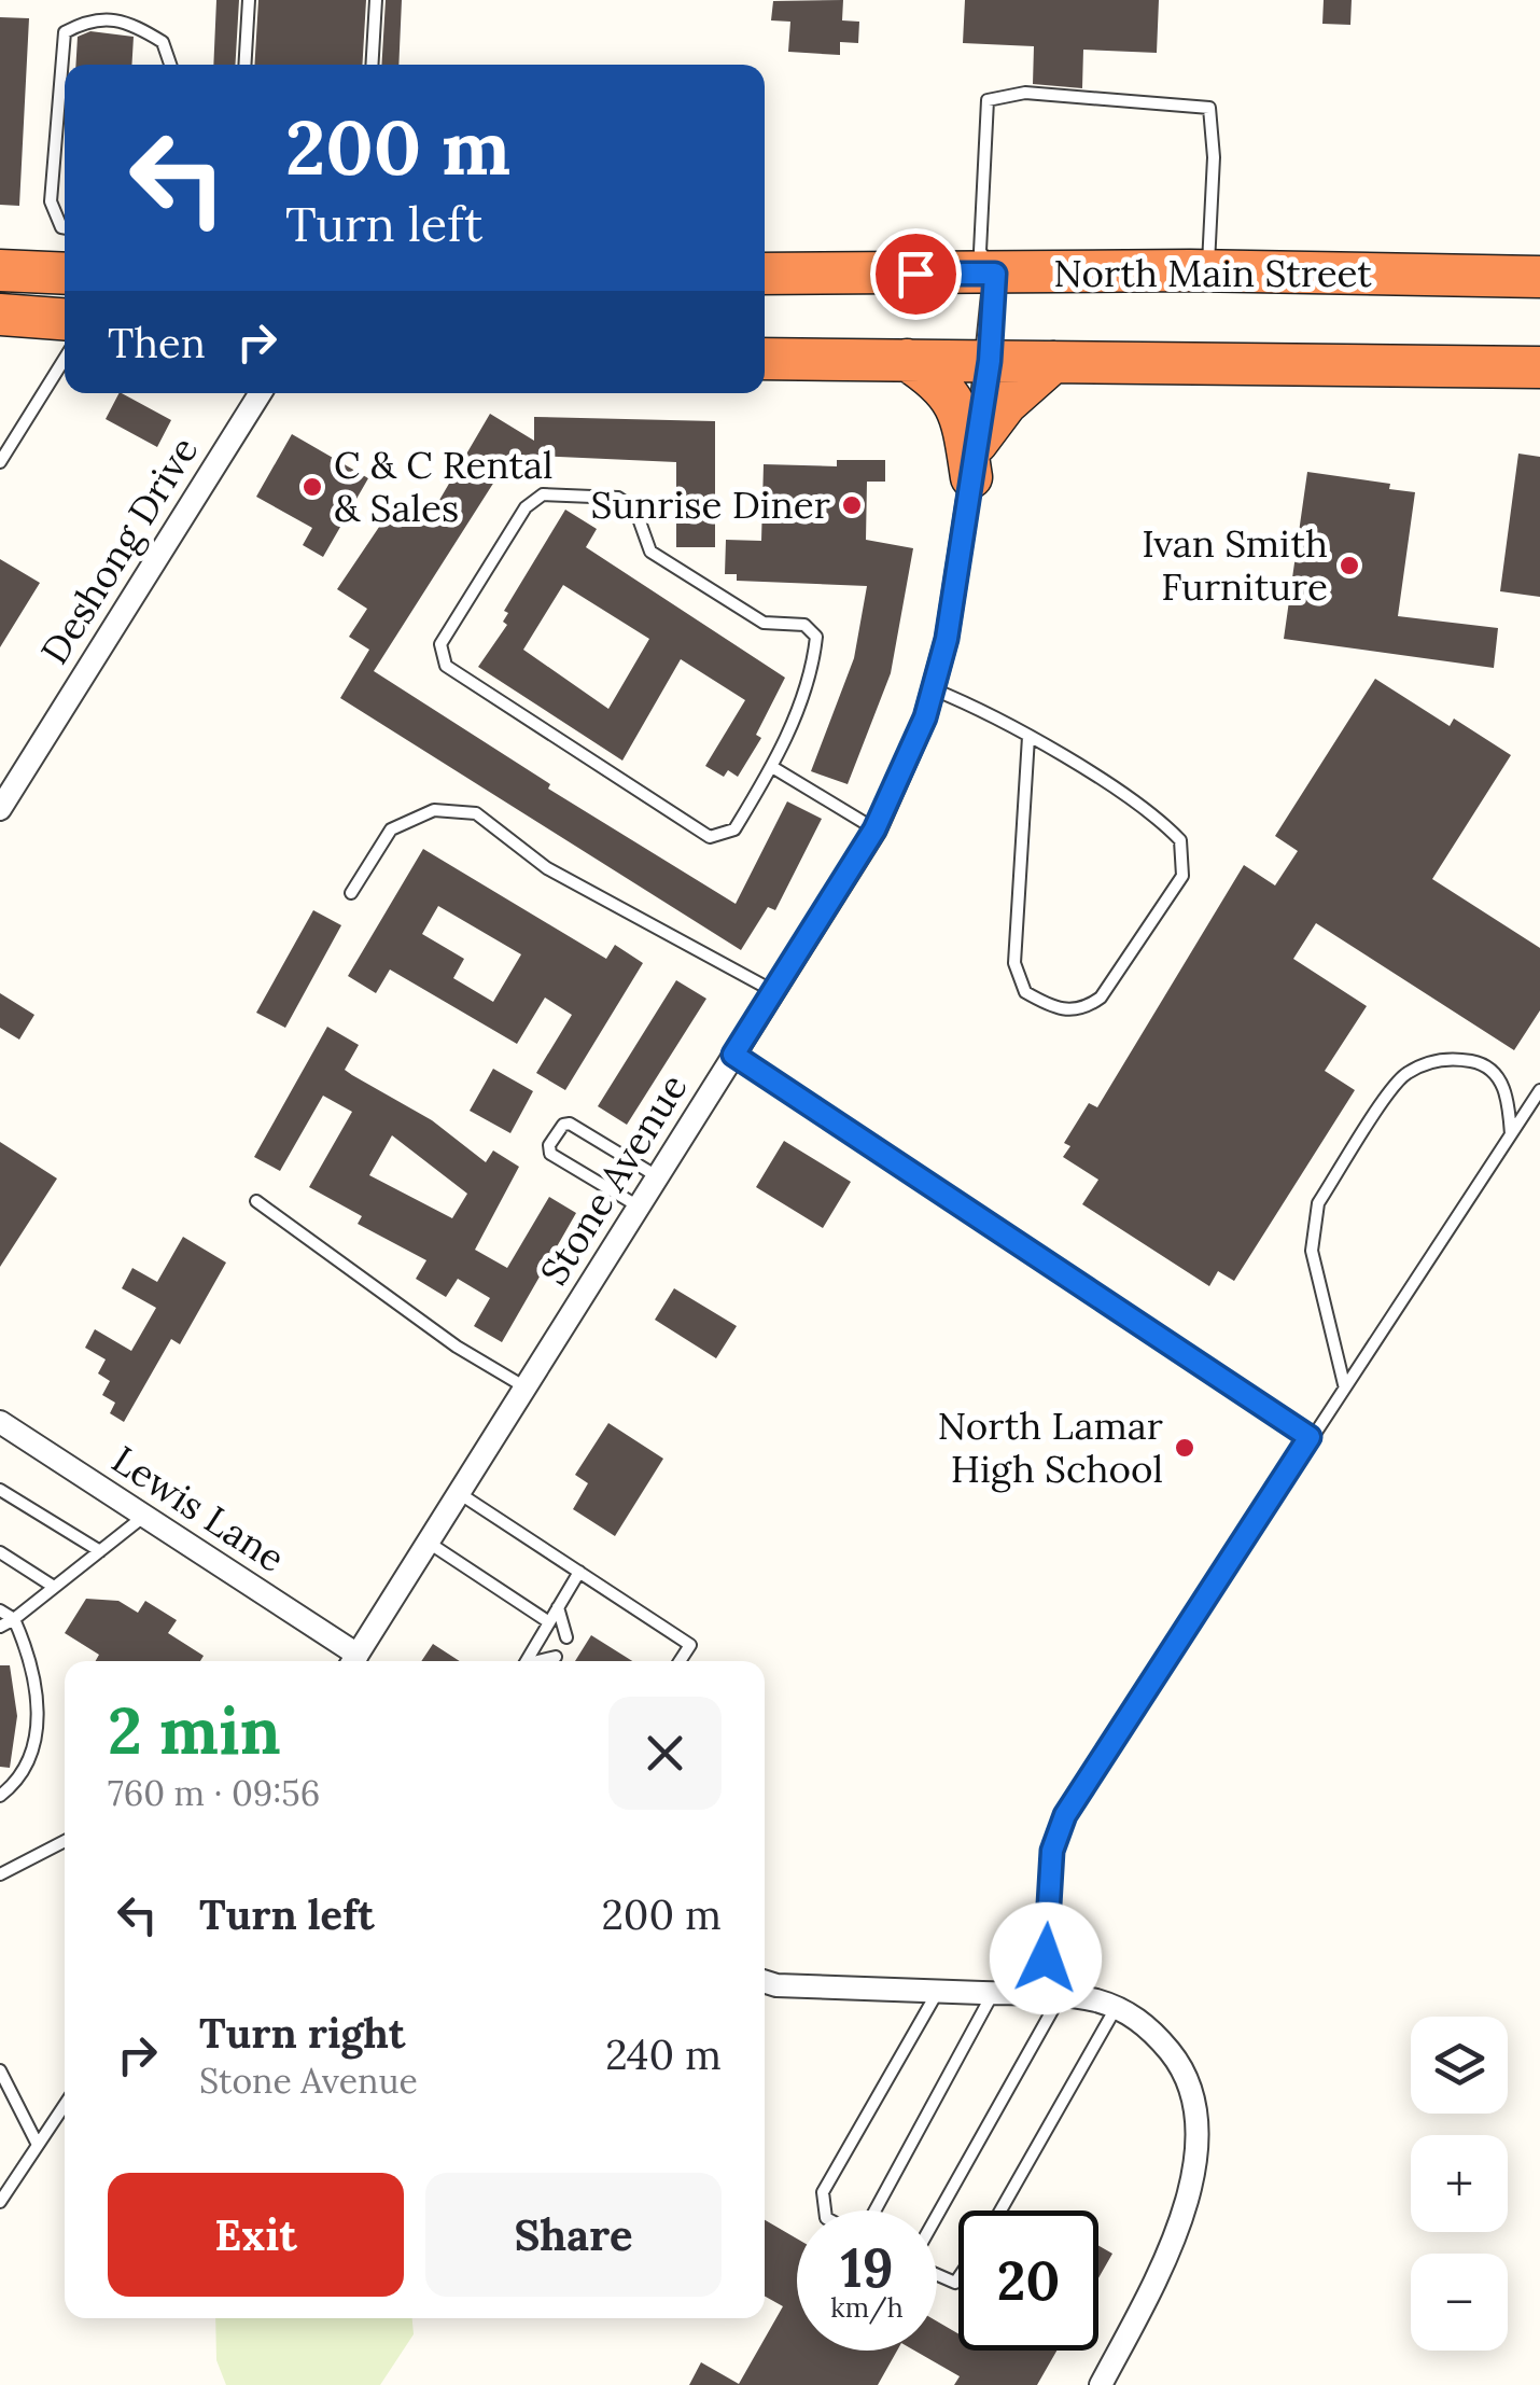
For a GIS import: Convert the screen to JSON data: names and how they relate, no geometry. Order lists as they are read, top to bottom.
{
  "streets": {
    "highway": ["North Main Street"],
    "street": ["Deshong Drive", "Stone Avenue", "Lewis Lane"]
  },
  "crossings": [
    ["North Main Street", "Stone Avenue"]
  ],
  "places": [
    "C & C Rental & Sales",
    "Sunrise Diner",
    "Ivan Smith Furniture",
    "North Lamar High School"
  ],
  "page": {
    "turn": ["200 m", "Turn left"],
    "then": "Then",
    "heading": ["2 min", "760 m · 09:56"],
    "list": [
      {
        "name": "Turn left",
        "value": "200 m"
      },
      {
        "name": "Turn right",
        "note": "Stone Avenue",
        "value": "240 m"
      }
    ],
    "map_buttons": ["+", "−"],
    "buttons": ["Exit", "Share"],
    "speed": "19 km/h",
    "limit": "20"
  }
}
